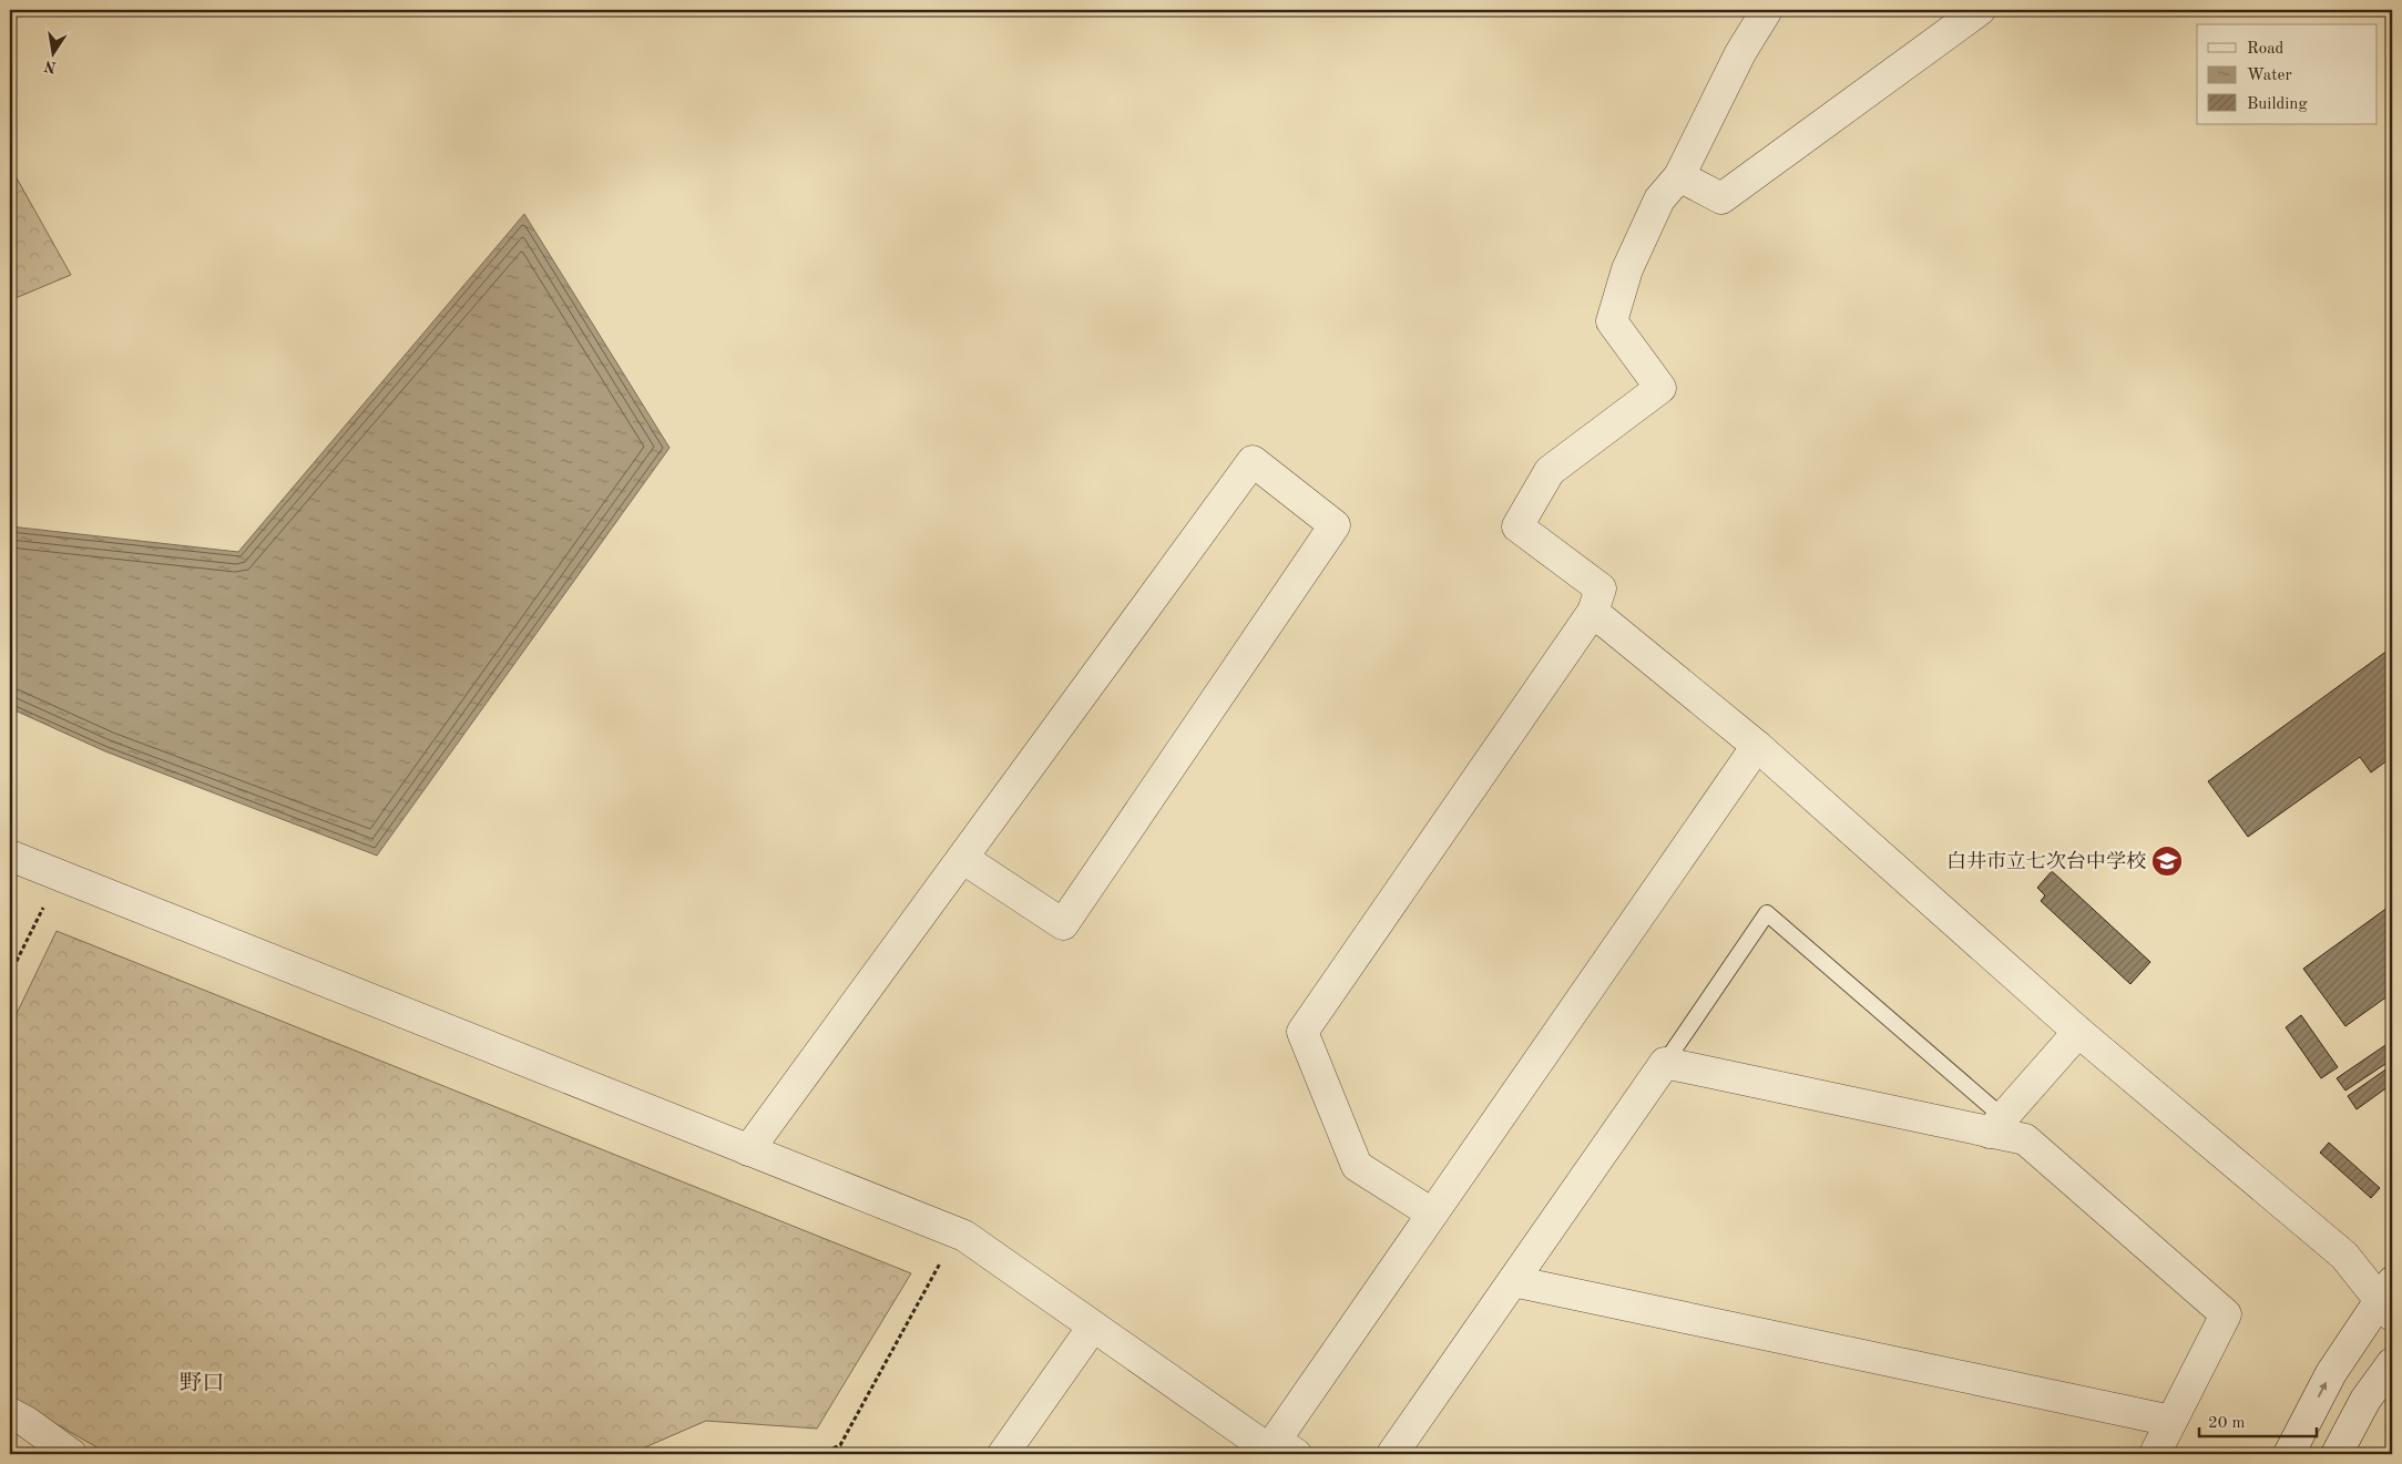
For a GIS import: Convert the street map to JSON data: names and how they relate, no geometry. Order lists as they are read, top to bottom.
{
  "districts": ["野口"],
  "places": {
    "school or university": ["白井市立七次台中学校"]
  },
  "legend": ["Road", "Water", "Building"],
  "scale_bar": "20 m",
  "north": "bottom"
}
